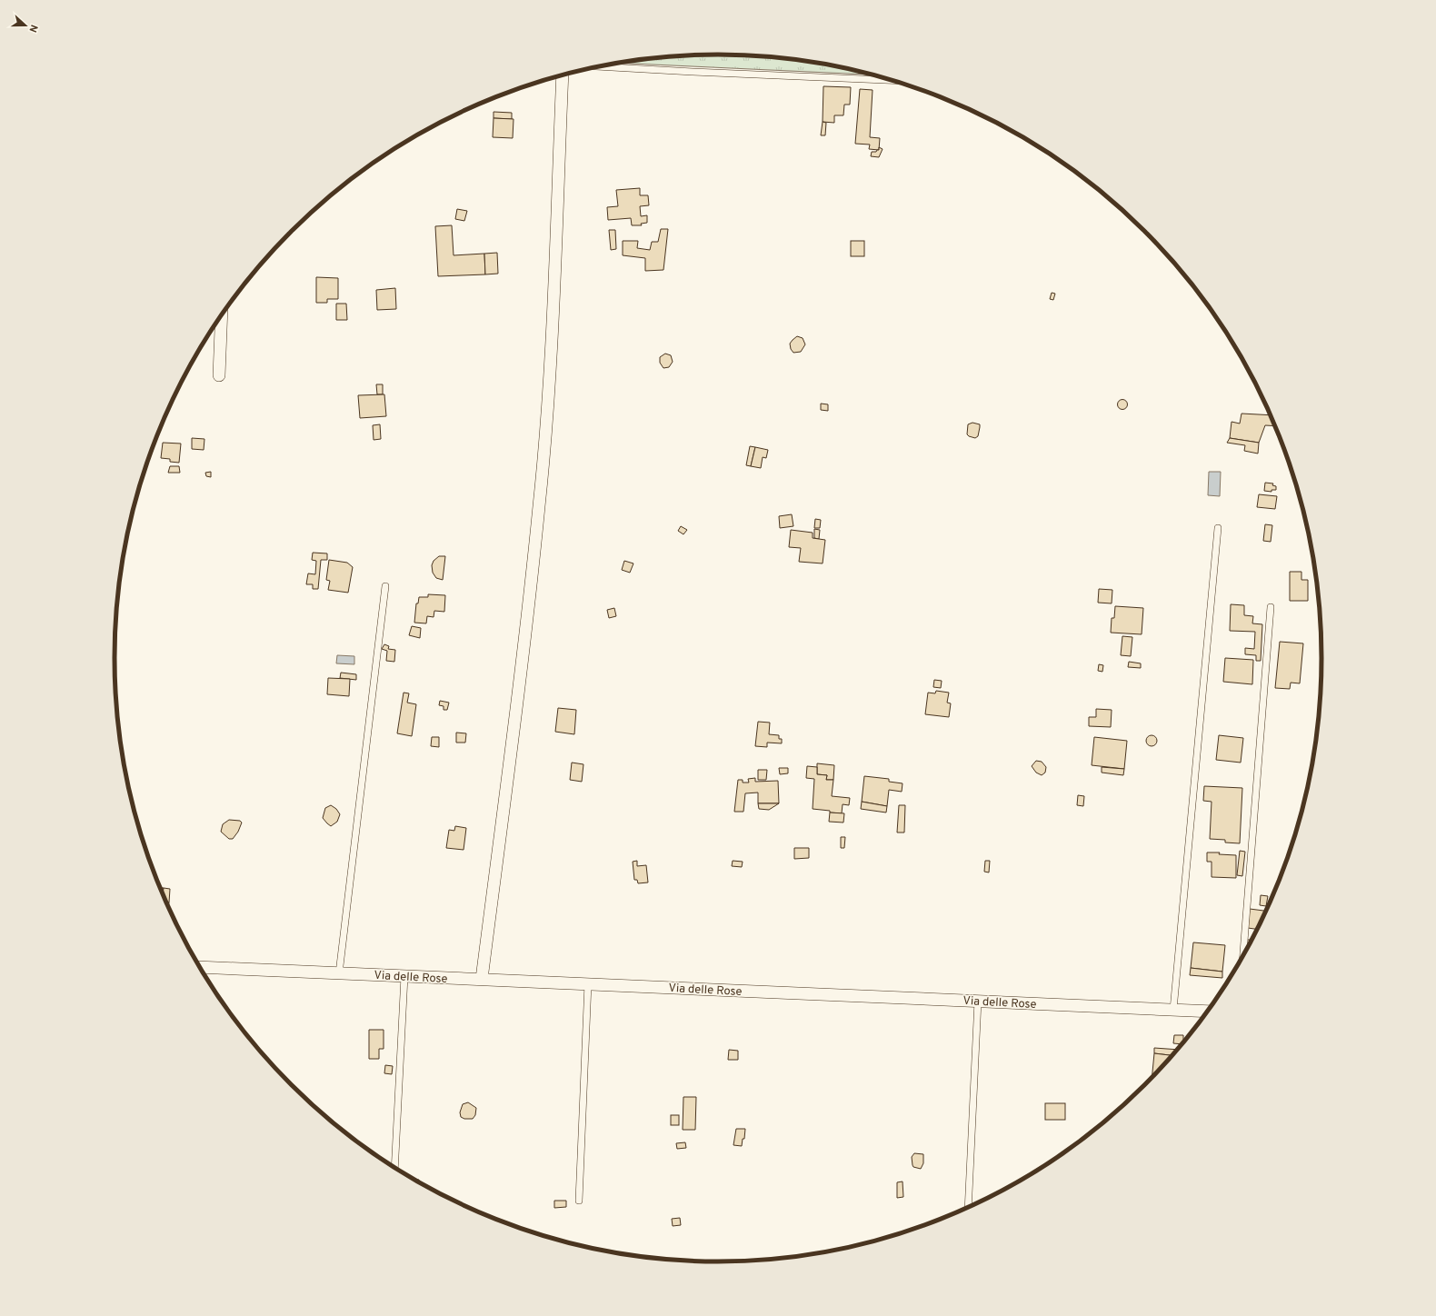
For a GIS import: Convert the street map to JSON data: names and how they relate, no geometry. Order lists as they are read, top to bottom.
{
  "streets": {
    "street": ["Via delle Rose"]
  },
  "north": "right"
}
